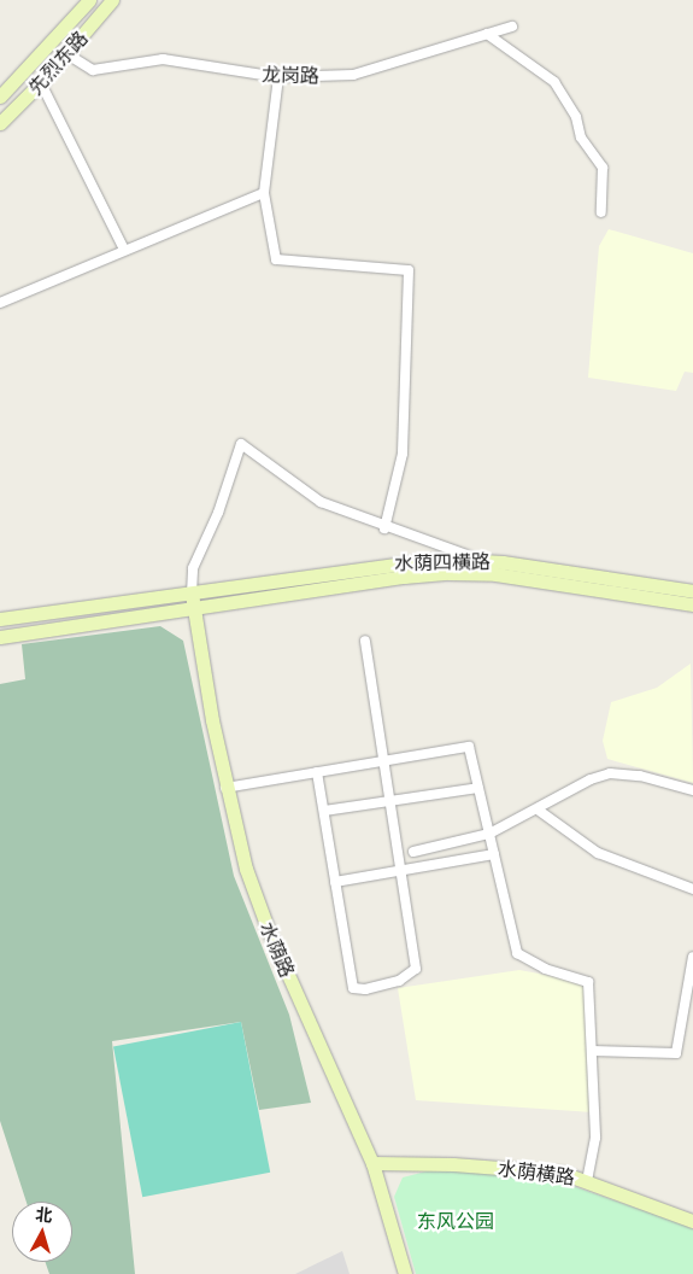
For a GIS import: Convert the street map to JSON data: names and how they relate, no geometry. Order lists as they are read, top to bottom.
{
  "streets": {
    "main road": [
      "先烈东路",
      "水荫四横路",
      "水荫路",
      "水荫横路"
    ],
    "street": ["龙岗路"]
  },
  "crossings": [
    ["先烈东路", "龙岗路"],
    ["水荫四横路", "水荫路"],
    ["水荫路", "水荫横路"]
  ],
  "parks": ["东风公园"],
  "north": "top"
}
